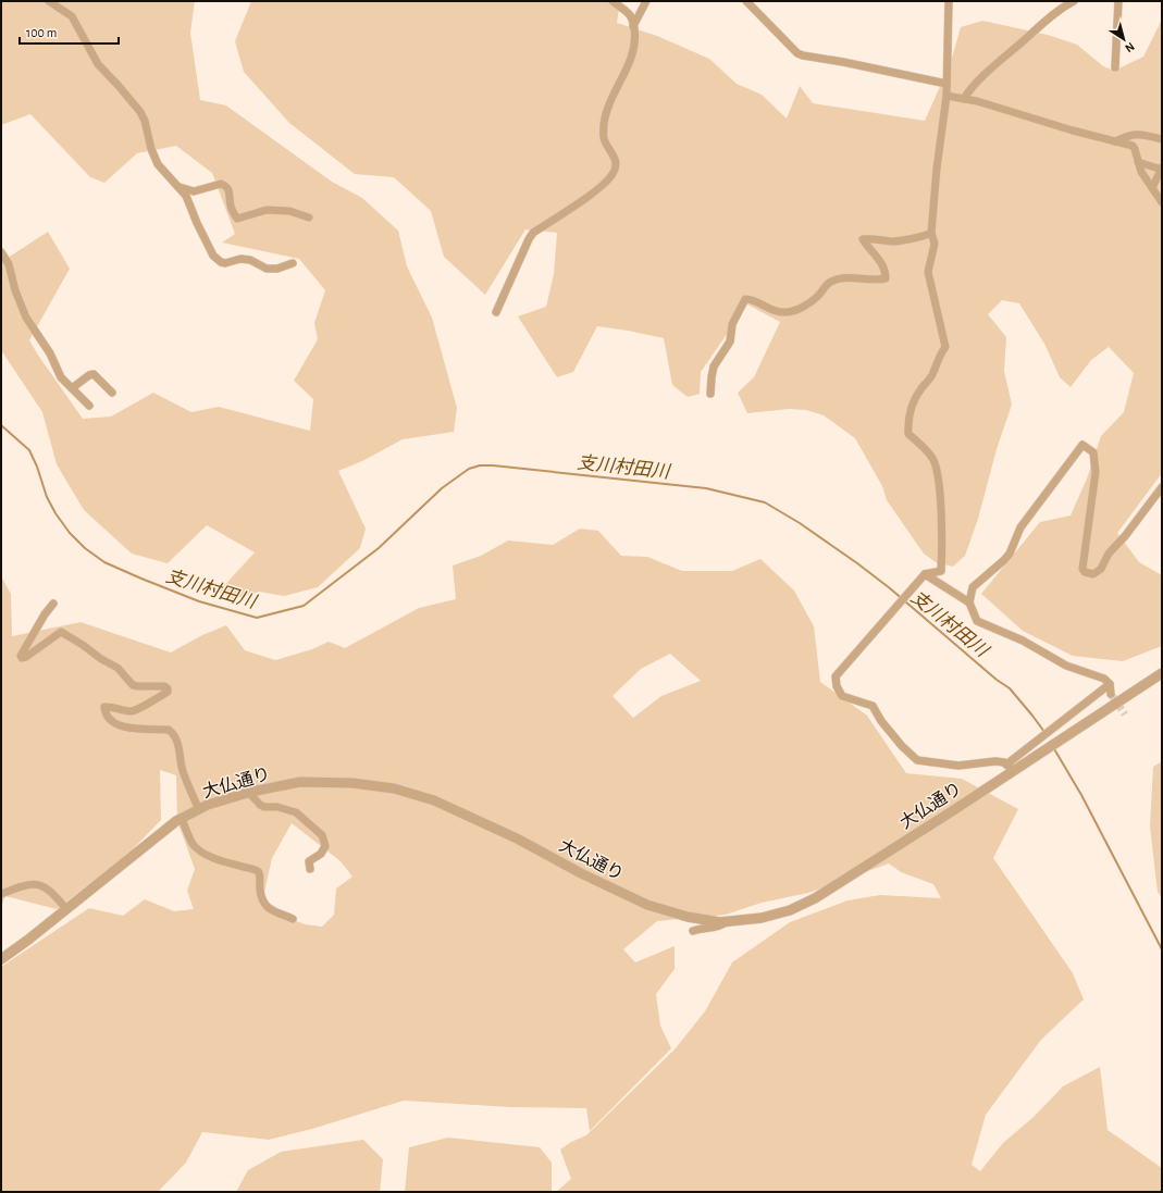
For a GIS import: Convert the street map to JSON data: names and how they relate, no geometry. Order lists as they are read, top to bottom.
{
  "streets": {
    "street": ["大仏通り"]
  },
  "water": ["支川村田川"],
  "scale_bar": "100 m",
  "north": "bottom right"
}
